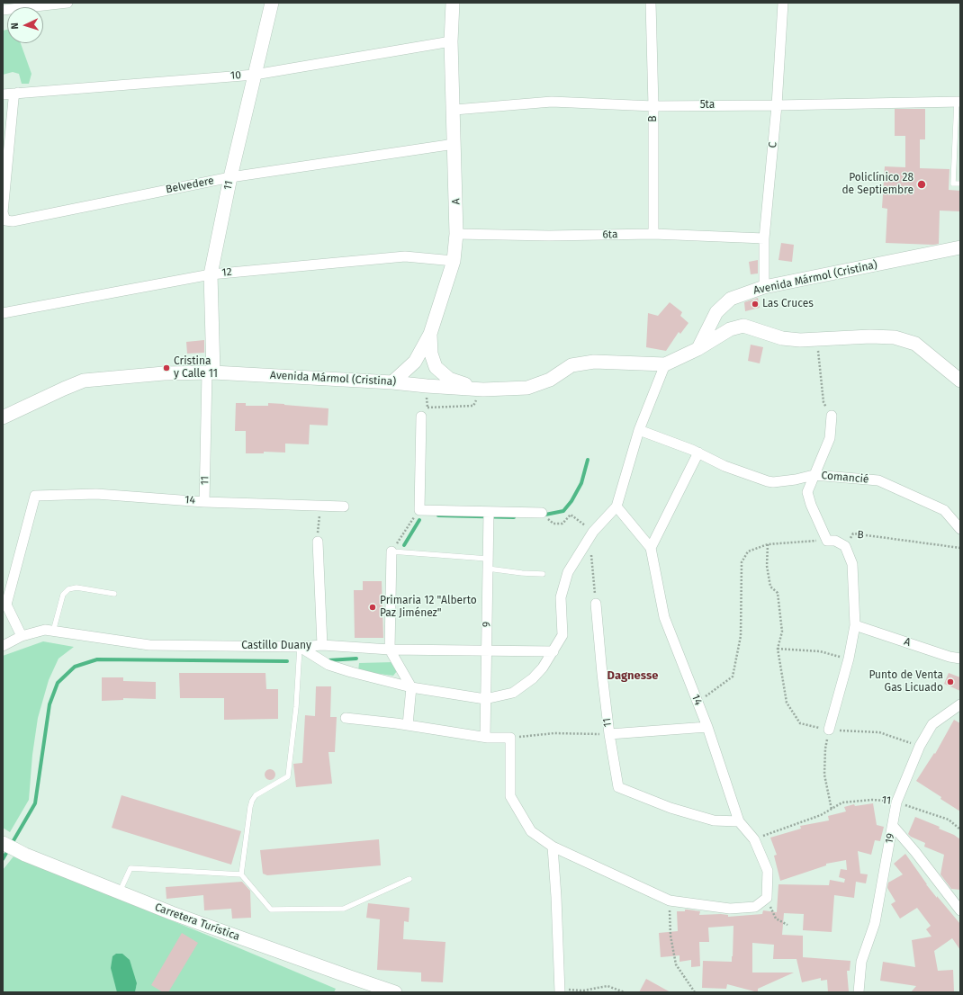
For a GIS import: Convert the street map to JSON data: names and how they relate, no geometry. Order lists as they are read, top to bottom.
{
  "streets": {
    "main road": [
      "11",
      "A",
      "Avenida Mármol (Cristina)",
      "Carretera Turística"
    ],
    "street": [
      "10",
      "5ta",
      "B",
      "C",
      "Belvedere",
      "6ta",
      "12",
      "Comancié",
      "14",
      "9",
      "Castillo Duany",
      "19"
    ]
  },
  "crossings": [
    ["10", "Belvedere"],
    ["10", "11"],
    ["10", "A"],
    ["5ta", "B"],
    ["5ta", "C"],
    ["5ta", "A"],
    ["B", "6ta"],
    ["C", "6ta"],
    ["C", "Avenida Mármol (Cristina)"],
    ["Belvedere", "11"],
    ["Belvedere", "A"],
    ["11", "12"],
    ["11", "Avenida Mármol (Cristina)"],
    ["11", "14"],
    ["11", "19"],
    ["A", "6ta"],
    ["A", "12"],
    ["A", "Avenida Mármol (Cristina)"],
    ["14", "Castillo Duany"],
    ["9", "Castillo Duany"]
  ],
  "districts": ["Dagnesse"],
  "places": [
    "Policlínico 28 de Septiembre",
    "Las Cruces",
    "Cristina y Calle 11",
    "Primaria 12 \"Alberto Paz Jiménez\"",
    "Punto de Venta Gas Licuado"
  ],
  "north": "left"
}
